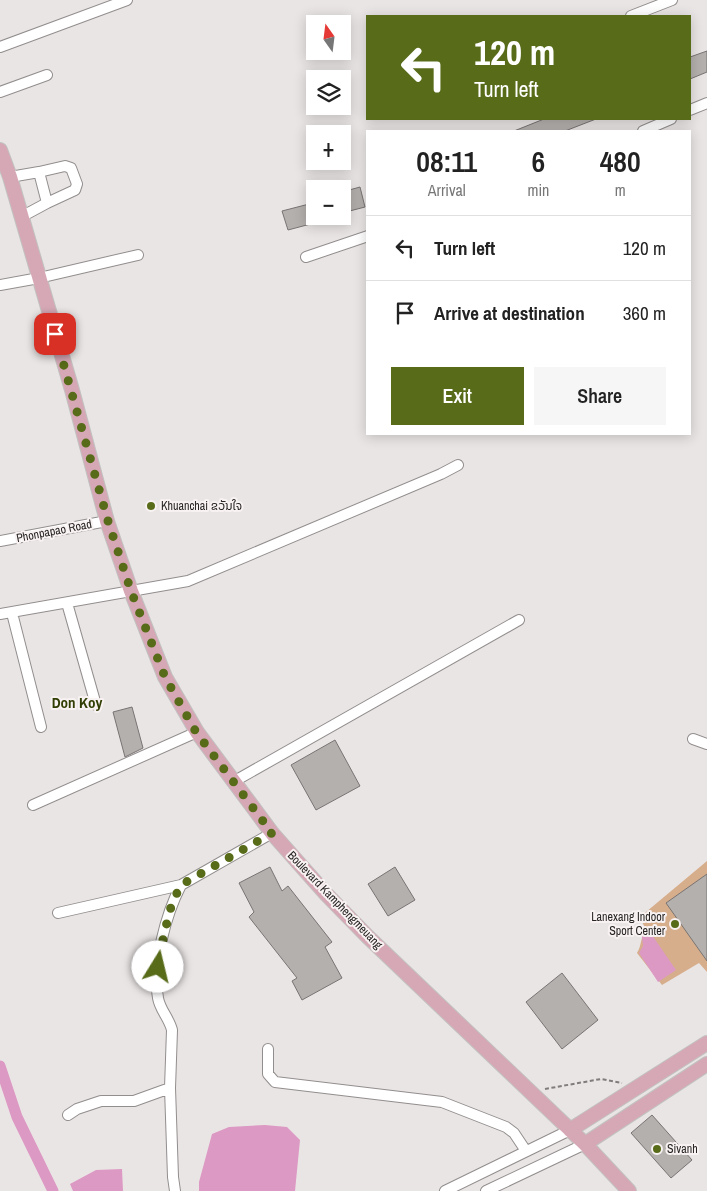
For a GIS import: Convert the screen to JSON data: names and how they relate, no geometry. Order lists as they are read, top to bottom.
{
  "streets": {
    "main road": ["Boulevard Kamphengmeuang"],
    "street": ["Phonpapao Road"]
  },
  "crossings": [
    ["Phonpapao Road", "Boulevard Kamphengmeuang"]
  ],
  "districts": ["Don Koy"],
  "places": ["Khuanchai ຂວັນໃຈ", "Lanexang Indoor Sport Center", "Sivanh"],
  "north": "top",
  "page": {
    "map_buttons": ["+", "−"],
    "turn": ["120 m", "Turn left"],
    "eta": [
      "08:11",
      "Arrival",
      "6",
      "min",
      "480",
      "m"
    ],
    "list": [
      {
        "name": "Turn left",
        "value": "120 m"
      },
      {
        "name": "Arrive at destination",
        "value": "360 m"
      }
    ],
    "buttons": ["Exit", "Share"]
  }
}
